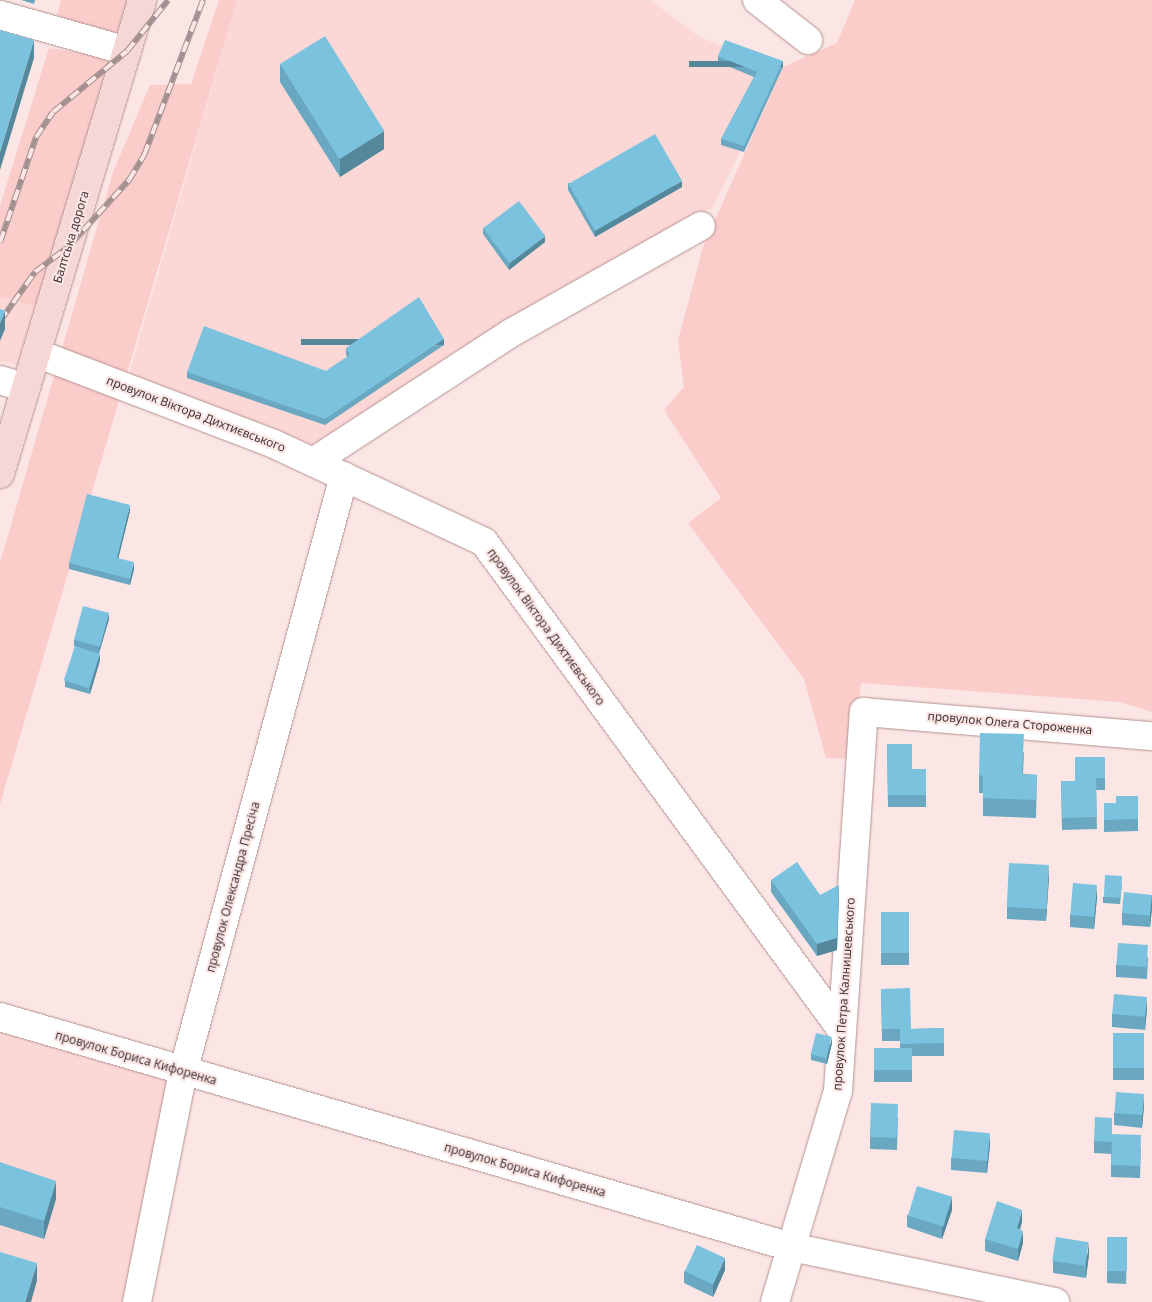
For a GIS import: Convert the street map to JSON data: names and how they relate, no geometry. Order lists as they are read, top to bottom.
{
  "streets": {
    "main road": ["Балтська дорога"],
    "street": [
      "провулок Віктора Дихтиєвського",
      "провулок Олега Стороженка",
      "провулок Олександра Пресіча",
      "провулок Петра Калнишевського",
      "провулок Бориса Кифоренка"
    ]
  },
  "crossings": [
    ["Балтська дорога", "провулок Віктора Дихтиєвського"],
    ["провулок Віктора Дихтиєвського", "провулок Олександра Пресіча"],
    ["провулок Віктора Дихтиєвського", "провулок Петра Калнишевського"],
    ["провулок Олега Стороженка", "провулок Петра Калнишевського"],
    ["провулок Олександра Пресіча", "провулок Бориса Кифоренка"],
    ["провулок Петра Калнишевського", "провулок Бориса Кифоренка"]
  ]
}
